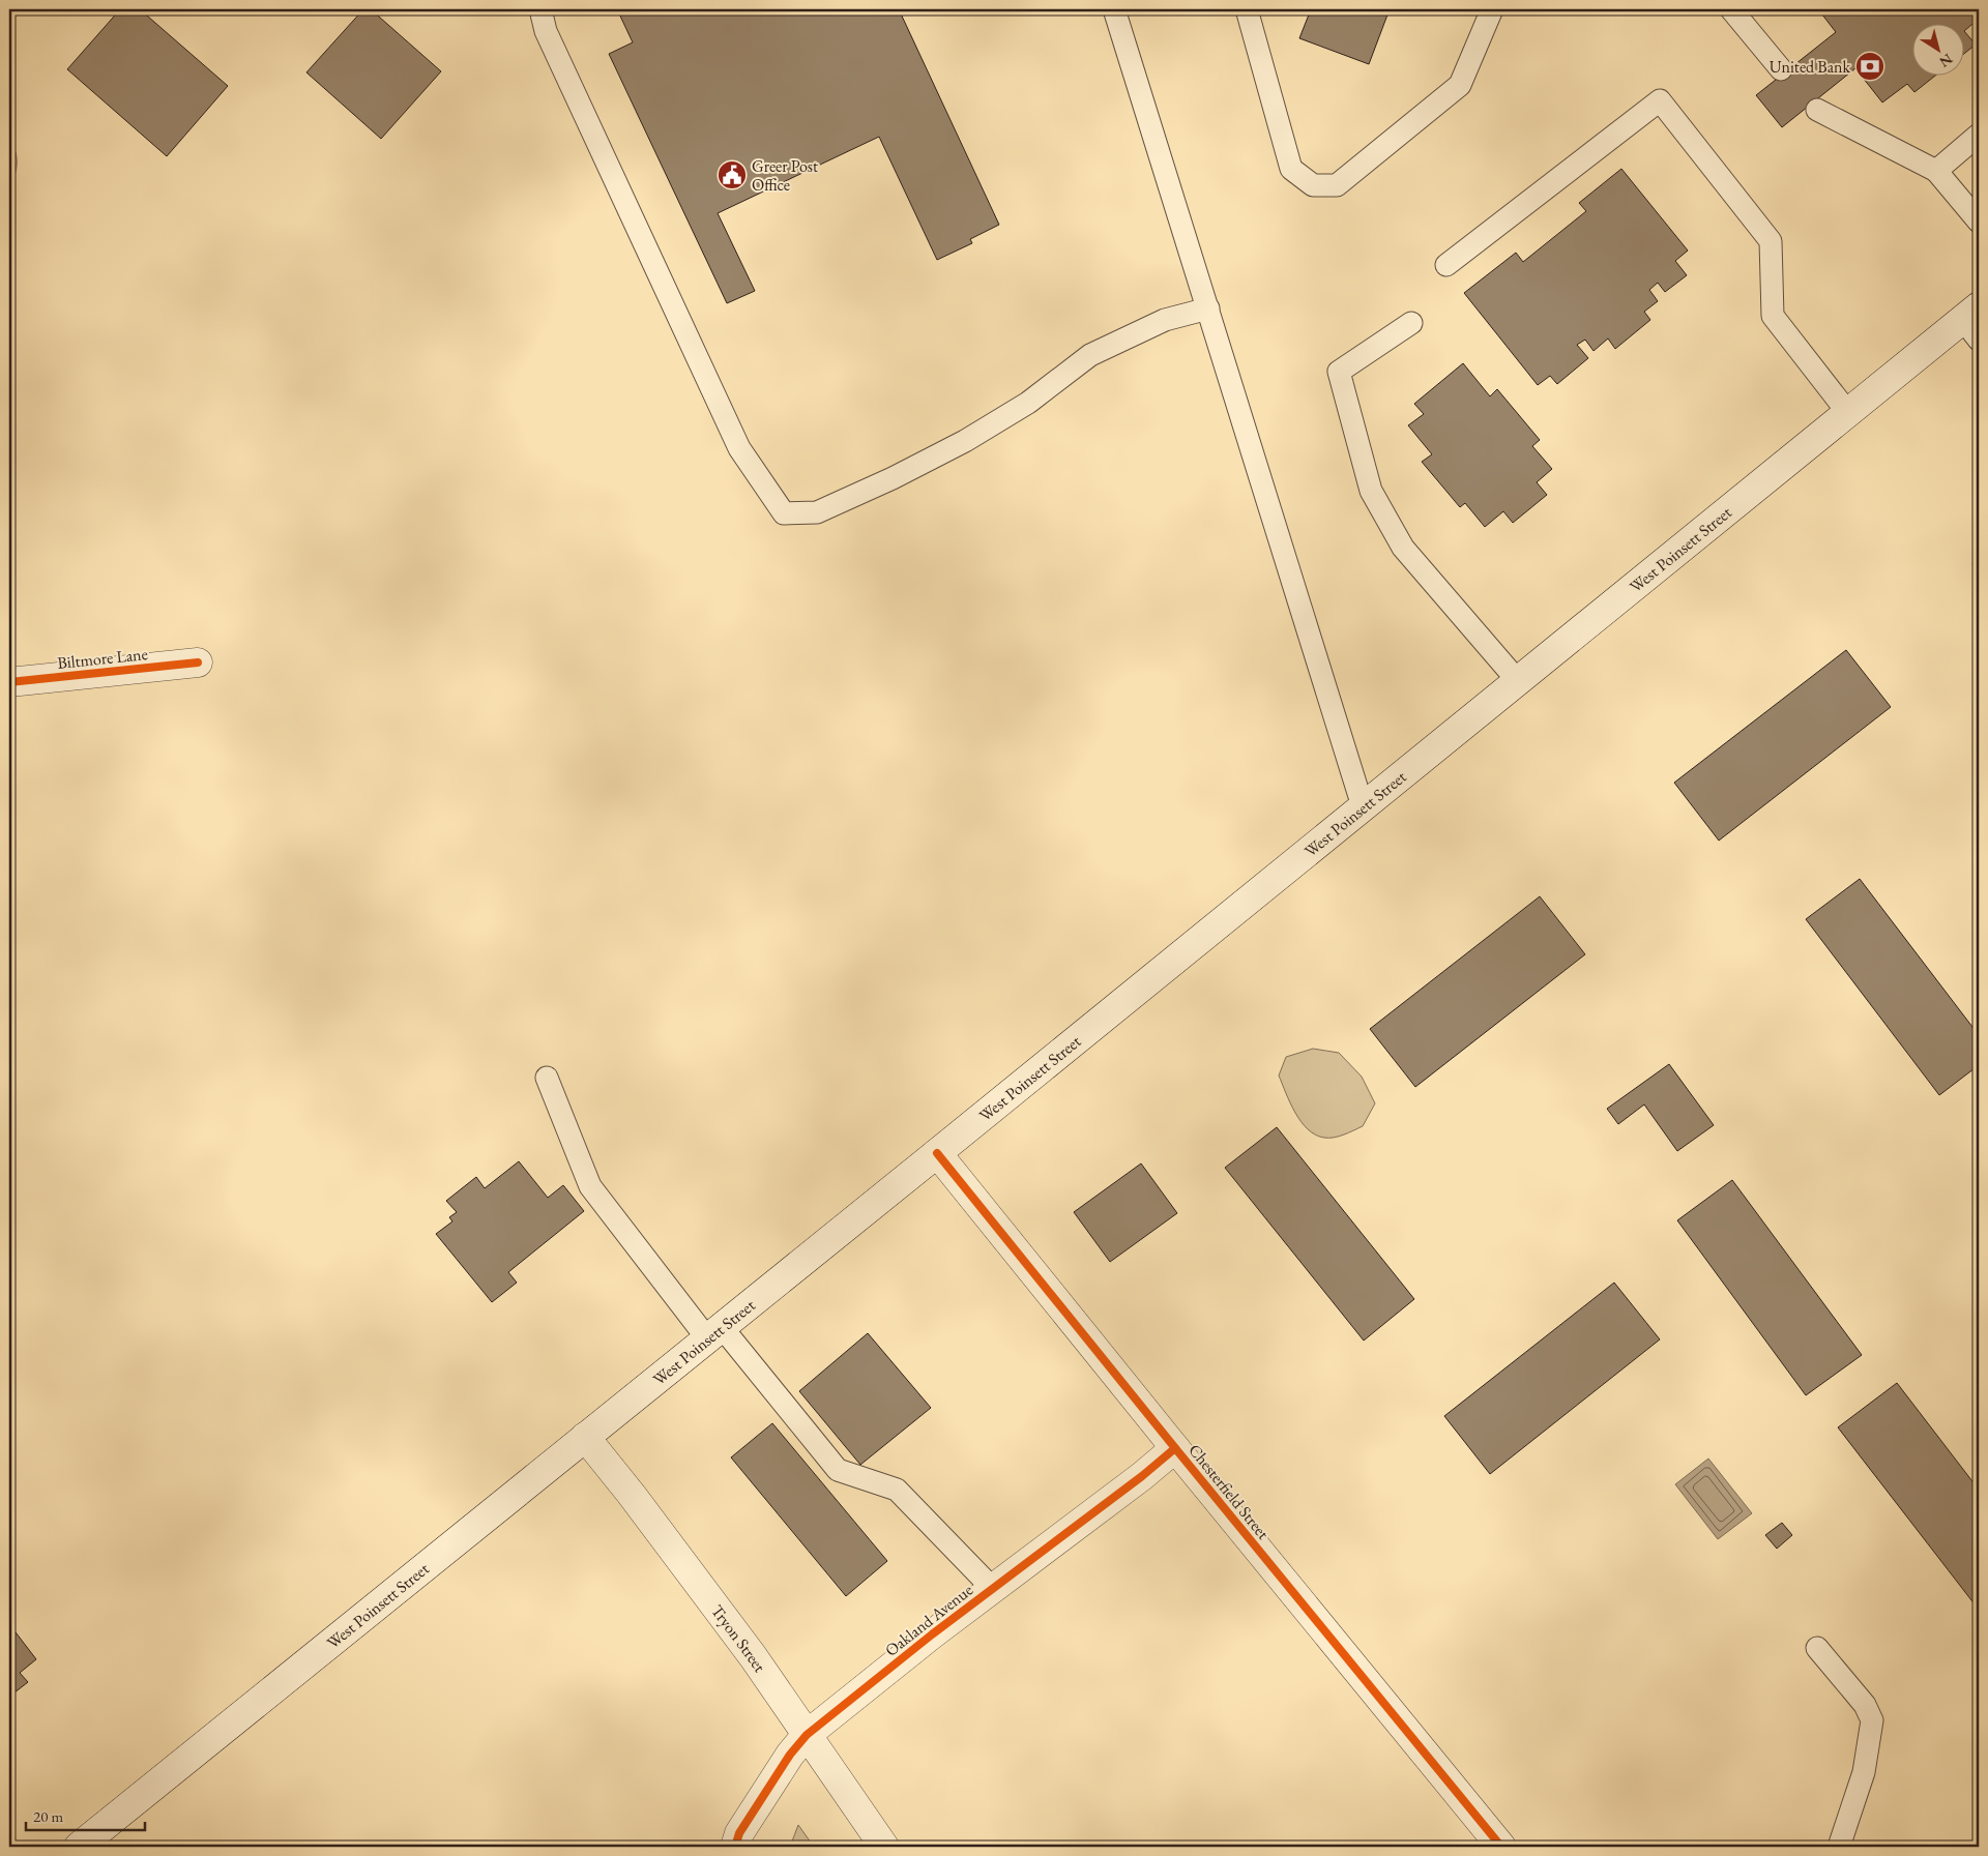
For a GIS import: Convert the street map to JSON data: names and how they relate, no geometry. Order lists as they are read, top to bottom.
{
  "streets": {
    "main road": [
      "West Poinsett Street",
      "Biltmore Lane",
      "Chesterfield Street",
      "Oakland Avenue",
      "Tryon Street"
    ]
  },
  "crossings": [
    ["West Poinsett Street", "Chesterfield Street"],
    ["West Poinsett Street", "Tryon Street"],
    ["Chesterfield Street", "Oakland Avenue"],
    ["Oakland Avenue", "Tryon Street"]
  ],
  "places": {
    "bank": ["United Bank"],
    "public building": ["Greer Post Office"]
  },
  "scale_bar": "20 m",
  "north": "bottom right"
}
